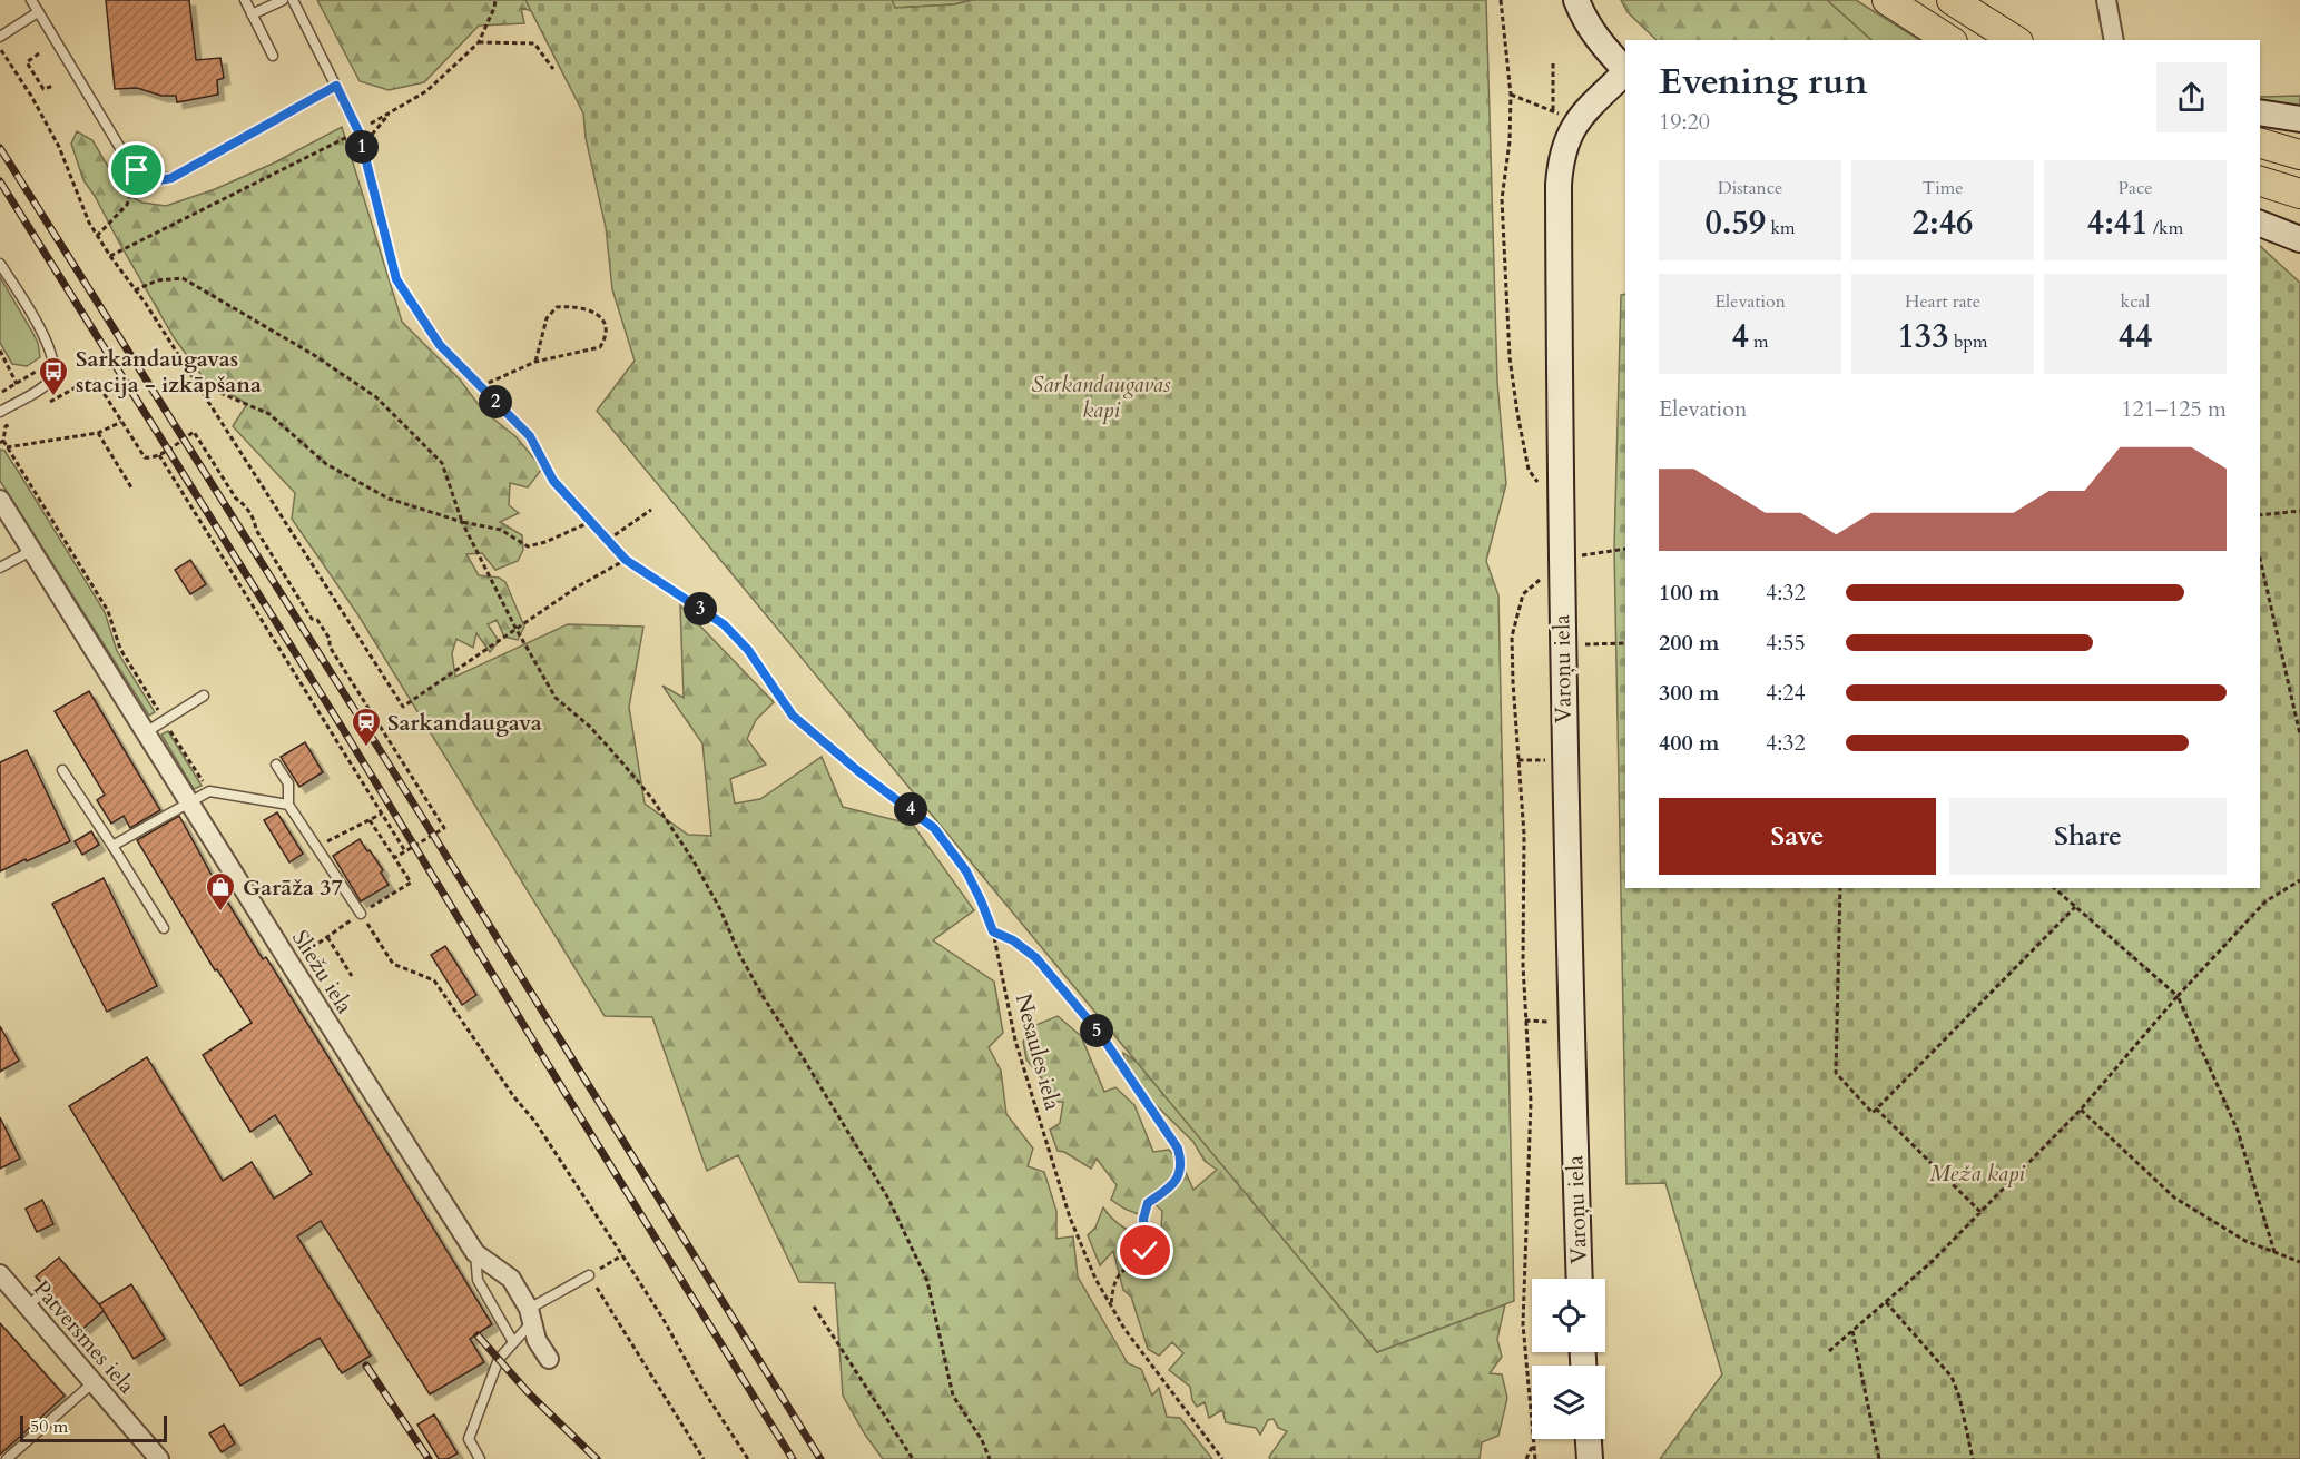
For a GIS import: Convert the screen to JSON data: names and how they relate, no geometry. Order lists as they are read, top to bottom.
{
  "streets": {
    "street": ["Varoņu iela", "Sliežu iela", "Patversmes iela"],
    "path": ["Nesaules iela"]
  },
  "parks": ["Sarkandaugavas kapi", "Meža kapi"],
  "places": {
    "bus stop": ["Sarkandaugavas stacija - izkāpšana"],
    "station": ["Sarkandaugava"],
    "shop": ["Garāža 37"]
  },
  "scale_bar": "50 m",
  "page": {
    "heading": ["Evening run", "19:20"],
    "pins": [
      "1",
      "2",
      "3",
      "4",
      "5"
    ],
    "stats": [
      ["Distance", "0.59 km"],
      ["Time", "2:46"],
      ["Pace", "4:41 /km"],
      ["Elevation", "4 m"],
      ["Heart rate", "133 bpm"],
      ["kcal", "44"]
    ],
    "chart": ["Elevation", "121–125 m"],
    "list": [
      {
        "name": "100 m",
        "note": "4:32"
      },
      {
        "name": "200 m",
        "note": "4:55"
      },
      {
        "name": "300 m",
        "note": "4:24"
      },
      {
        "name": "400 m",
        "note": "4:32"
      }
    ],
    "buttons": ["Save", "Share"],
    "scale": "50 m"
  }
}
